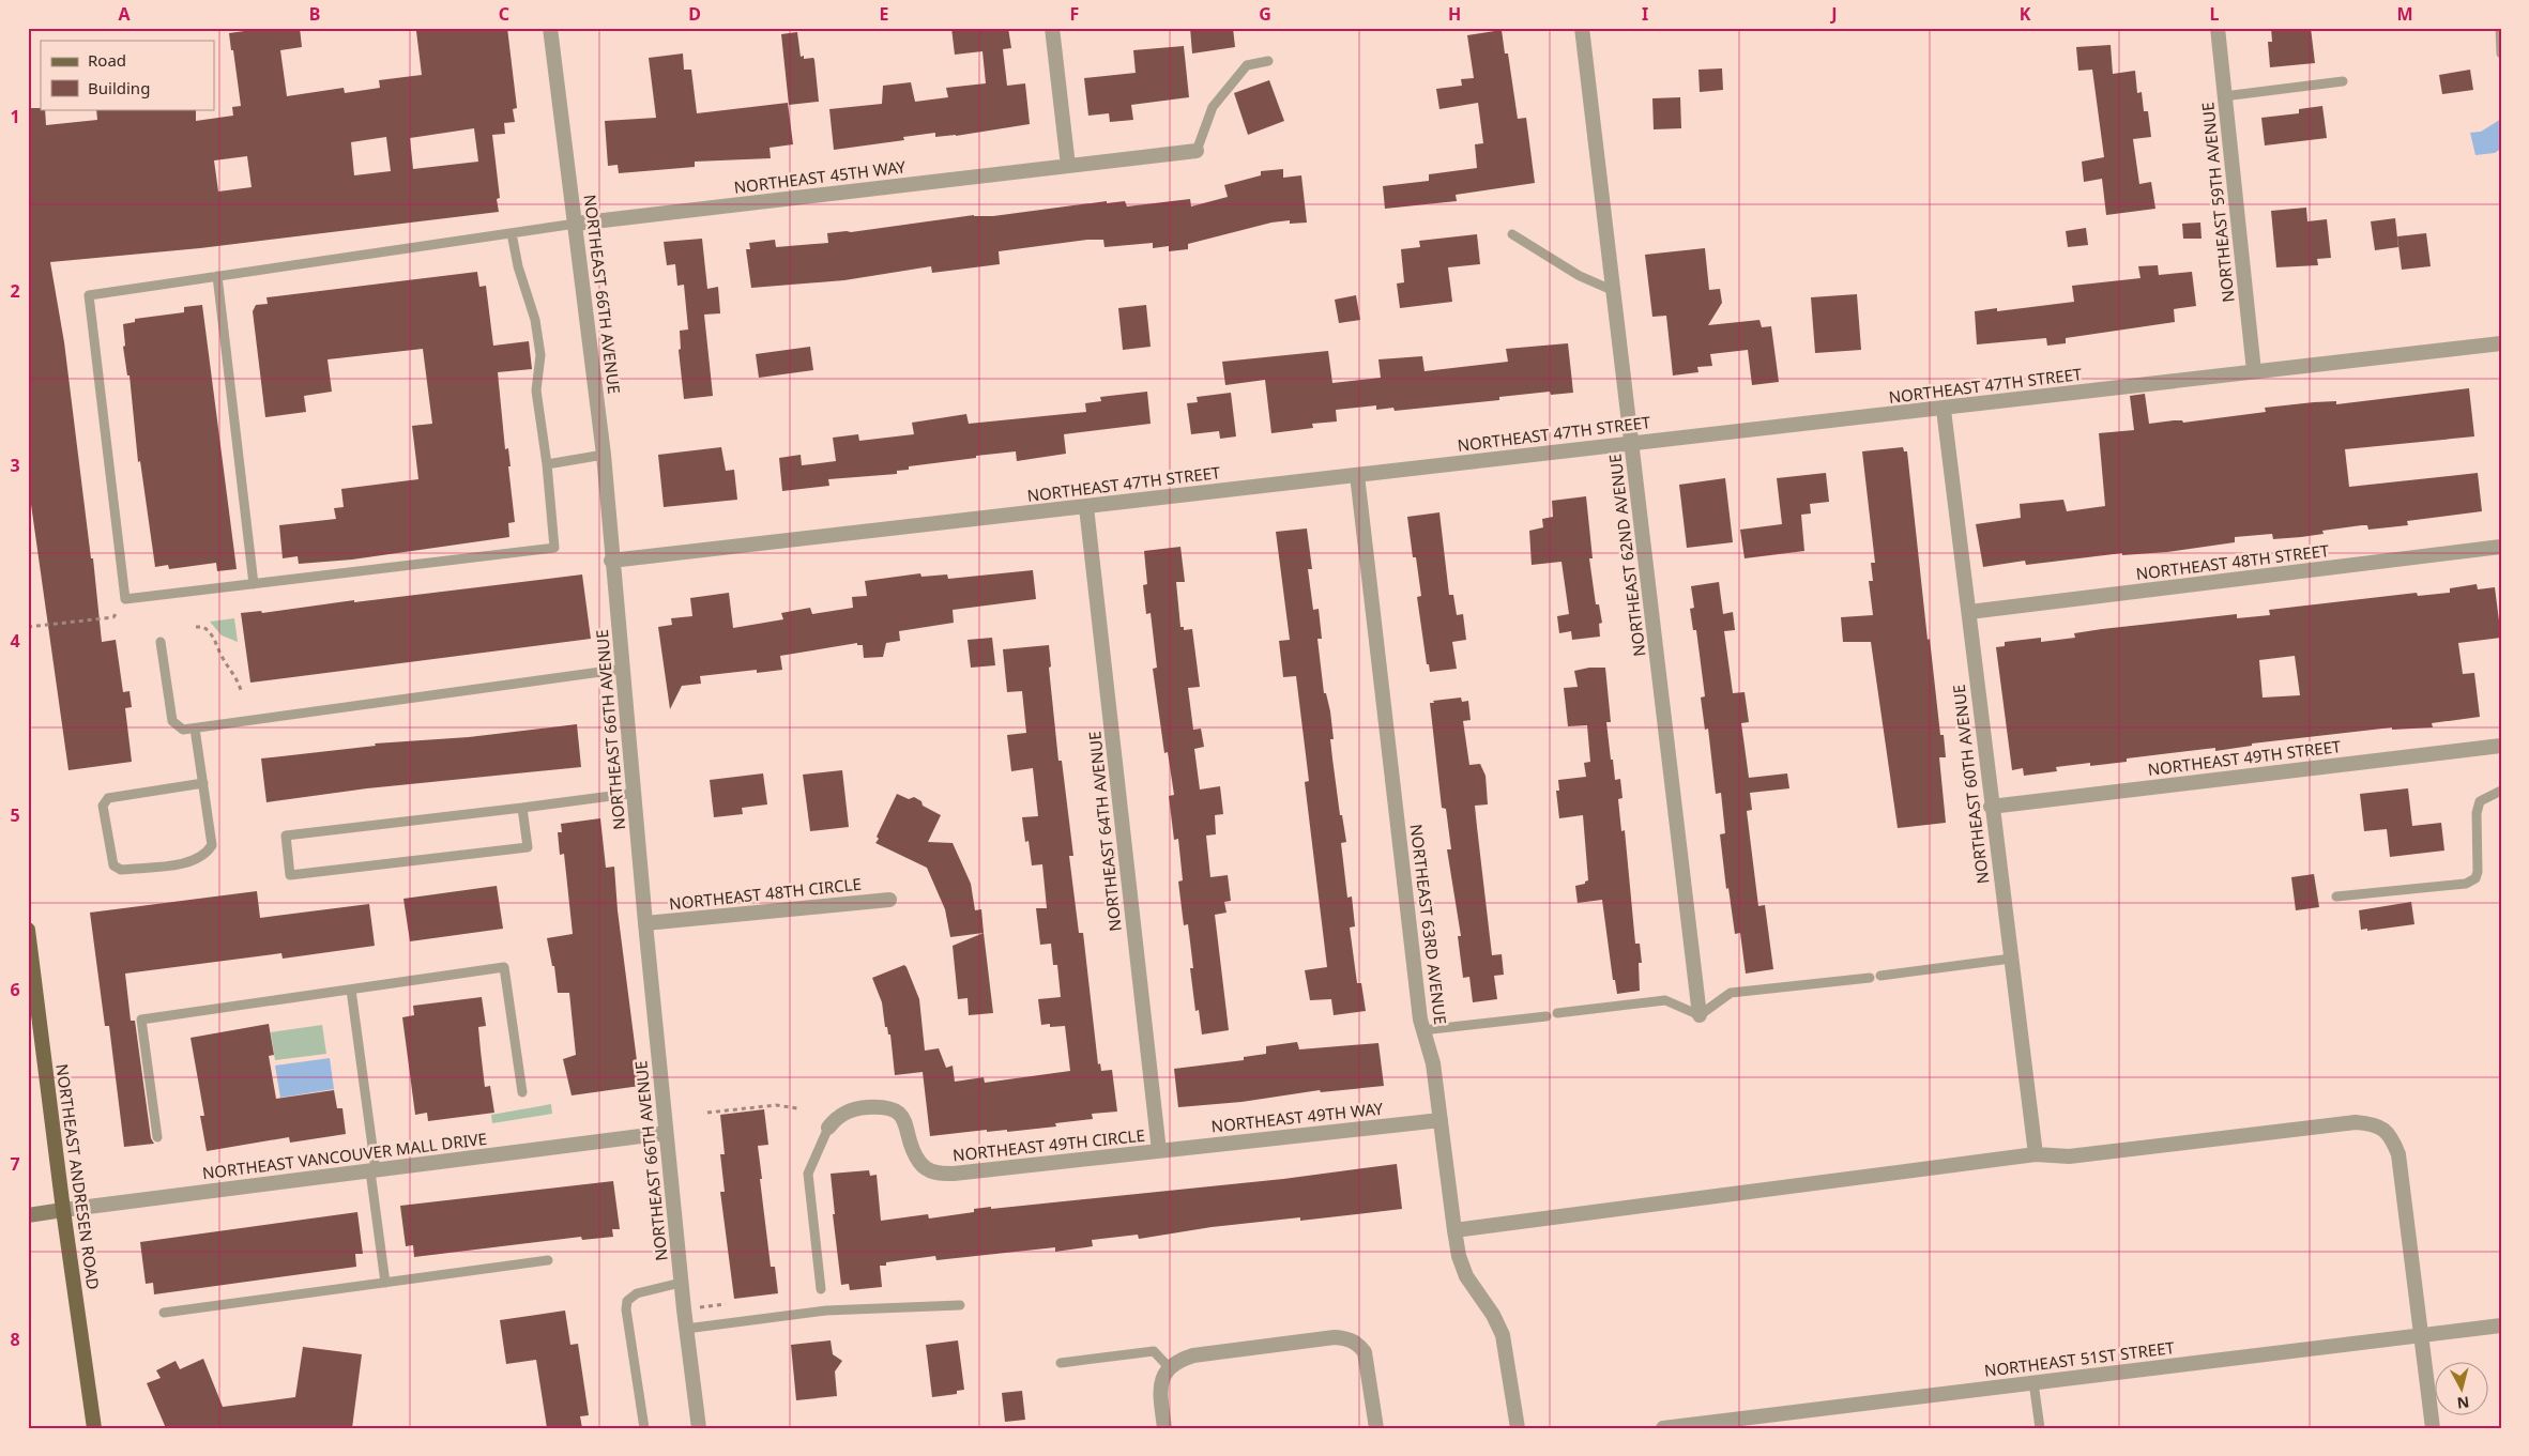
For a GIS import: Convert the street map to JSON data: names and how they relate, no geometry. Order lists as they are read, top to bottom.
{
  "streets": {
    "main road": ["NORTHEAST VANCOUVER MALL DRIVE", "NORTHEAST ANDRESEN ROAD"],
    "street": [
      "NORTHEAST 45TH WAY",
      "NORTHEAST 59TH AVENUE",
      "NORTHEAST 66TH AVENUE",
      "NORTHEAST 47TH STREET",
      "NORTHEAST 62ND AVENUE",
      "NORTHEAST 48TH STREET",
      "NORTHEAST 49TH STREET",
      "NORTHEAST 60TH AVENUE",
      "NORTHEAST 64TH AVENUE",
      "NORTHEAST 48TH CIRCLE",
      "NORTHEAST 63RD AVENUE",
      "NORTHEAST 49TH WAY",
      "NORTHEAST 49TH CIRCLE",
      "NORTHEAST 51ST STREET"
    ]
  },
  "crossings": [
    ["NORTHEAST 45TH WAY", "NORTHEAST 66TH AVENUE"],
    ["NORTHEAST 59TH AVENUE", "NORTHEAST 47TH STREET"],
    ["NORTHEAST 66TH AVENUE", "NORTHEAST 47TH STREET"],
    ["NORTHEAST 66TH AVENUE", "NORTHEAST 48TH CIRCLE"],
    ["NORTHEAST 66TH AVENUE", "NORTHEAST VANCOUVER MALL DRIVE"],
    ["NORTHEAST 47TH STREET", "NORTHEAST 62ND AVENUE"],
    ["NORTHEAST 47TH STREET", "NORTHEAST 60TH AVENUE"],
    ["NORTHEAST 47TH STREET", "NORTHEAST 64TH AVENUE"],
    ["NORTHEAST 47TH STREET", "NORTHEAST 63RD AVENUE"],
    ["NORTHEAST 48TH STREET", "NORTHEAST 60TH AVENUE"],
    ["NORTHEAST 49TH STREET", "NORTHEAST 60TH AVENUE"],
    ["NORTHEAST 64TH AVENUE", "NORTHEAST 49TH WAY"],
    ["NORTHEAST 64TH AVENUE", "NORTHEAST 49TH CIRCLE"],
    ["NORTHEAST 63RD AVENUE", "NORTHEAST 49TH WAY"],
    ["NORTHEAST 49TH WAY", "NORTHEAST 49TH CIRCLE"],
    ["NORTHEAST VANCOUVER MALL DRIVE", "NORTHEAST ANDRESEN ROAD"]
  ],
  "legend": ["Road", "Building"],
  "north": "bottom",
  "grid": {
    "columns": [
      "A",
      "B",
      "C",
      "D",
      "E",
      "F",
      "G",
      "H",
      "I",
      "J",
      "K",
      "L",
      "M"
    ],
    "rows": [
      "1",
      "2",
      "3",
      "4",
      "5",
      "6",
      "7",
      "8"
    ]
  }
}
